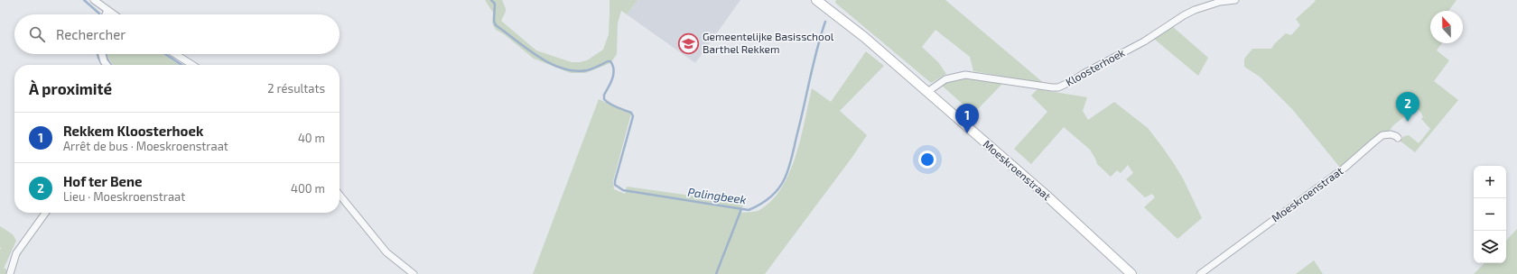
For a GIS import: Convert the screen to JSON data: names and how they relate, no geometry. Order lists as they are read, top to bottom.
{
  "streets": {
    "main road": ["Moeskroenstraat"],
    "street": ["Kloosterhoek"]
  },
  "crossings": [
    ["Kloosterhoek", "Moeskroenstraat"]
  ],
  "water": ["Palingbeek"],
  "places": {
    "school or university": ["Gemeentelijke Basisschool Barthel Rekkem"]
  },
  "north": "top",
  "page": {
    "search": "Rechercher",
    "heading": ["À proximité", "2 résultats"],
    "pins": ["2", "1"],
    "list": [
      {
        "mark": "1",
        "name": "Rekkem Kloosterhoek",
        "note": "Arrêt de bus · Moeskroenstraat",
        "value": "40 m"
      },
      {
        "mark": "2",
        "name": "Hof ter Bene",
        "note": "Lieu · Moeskroenstraat",
        "value": "400 m"
      }
    ],
    "map_buttons": ["+", "−"]
  }
}
